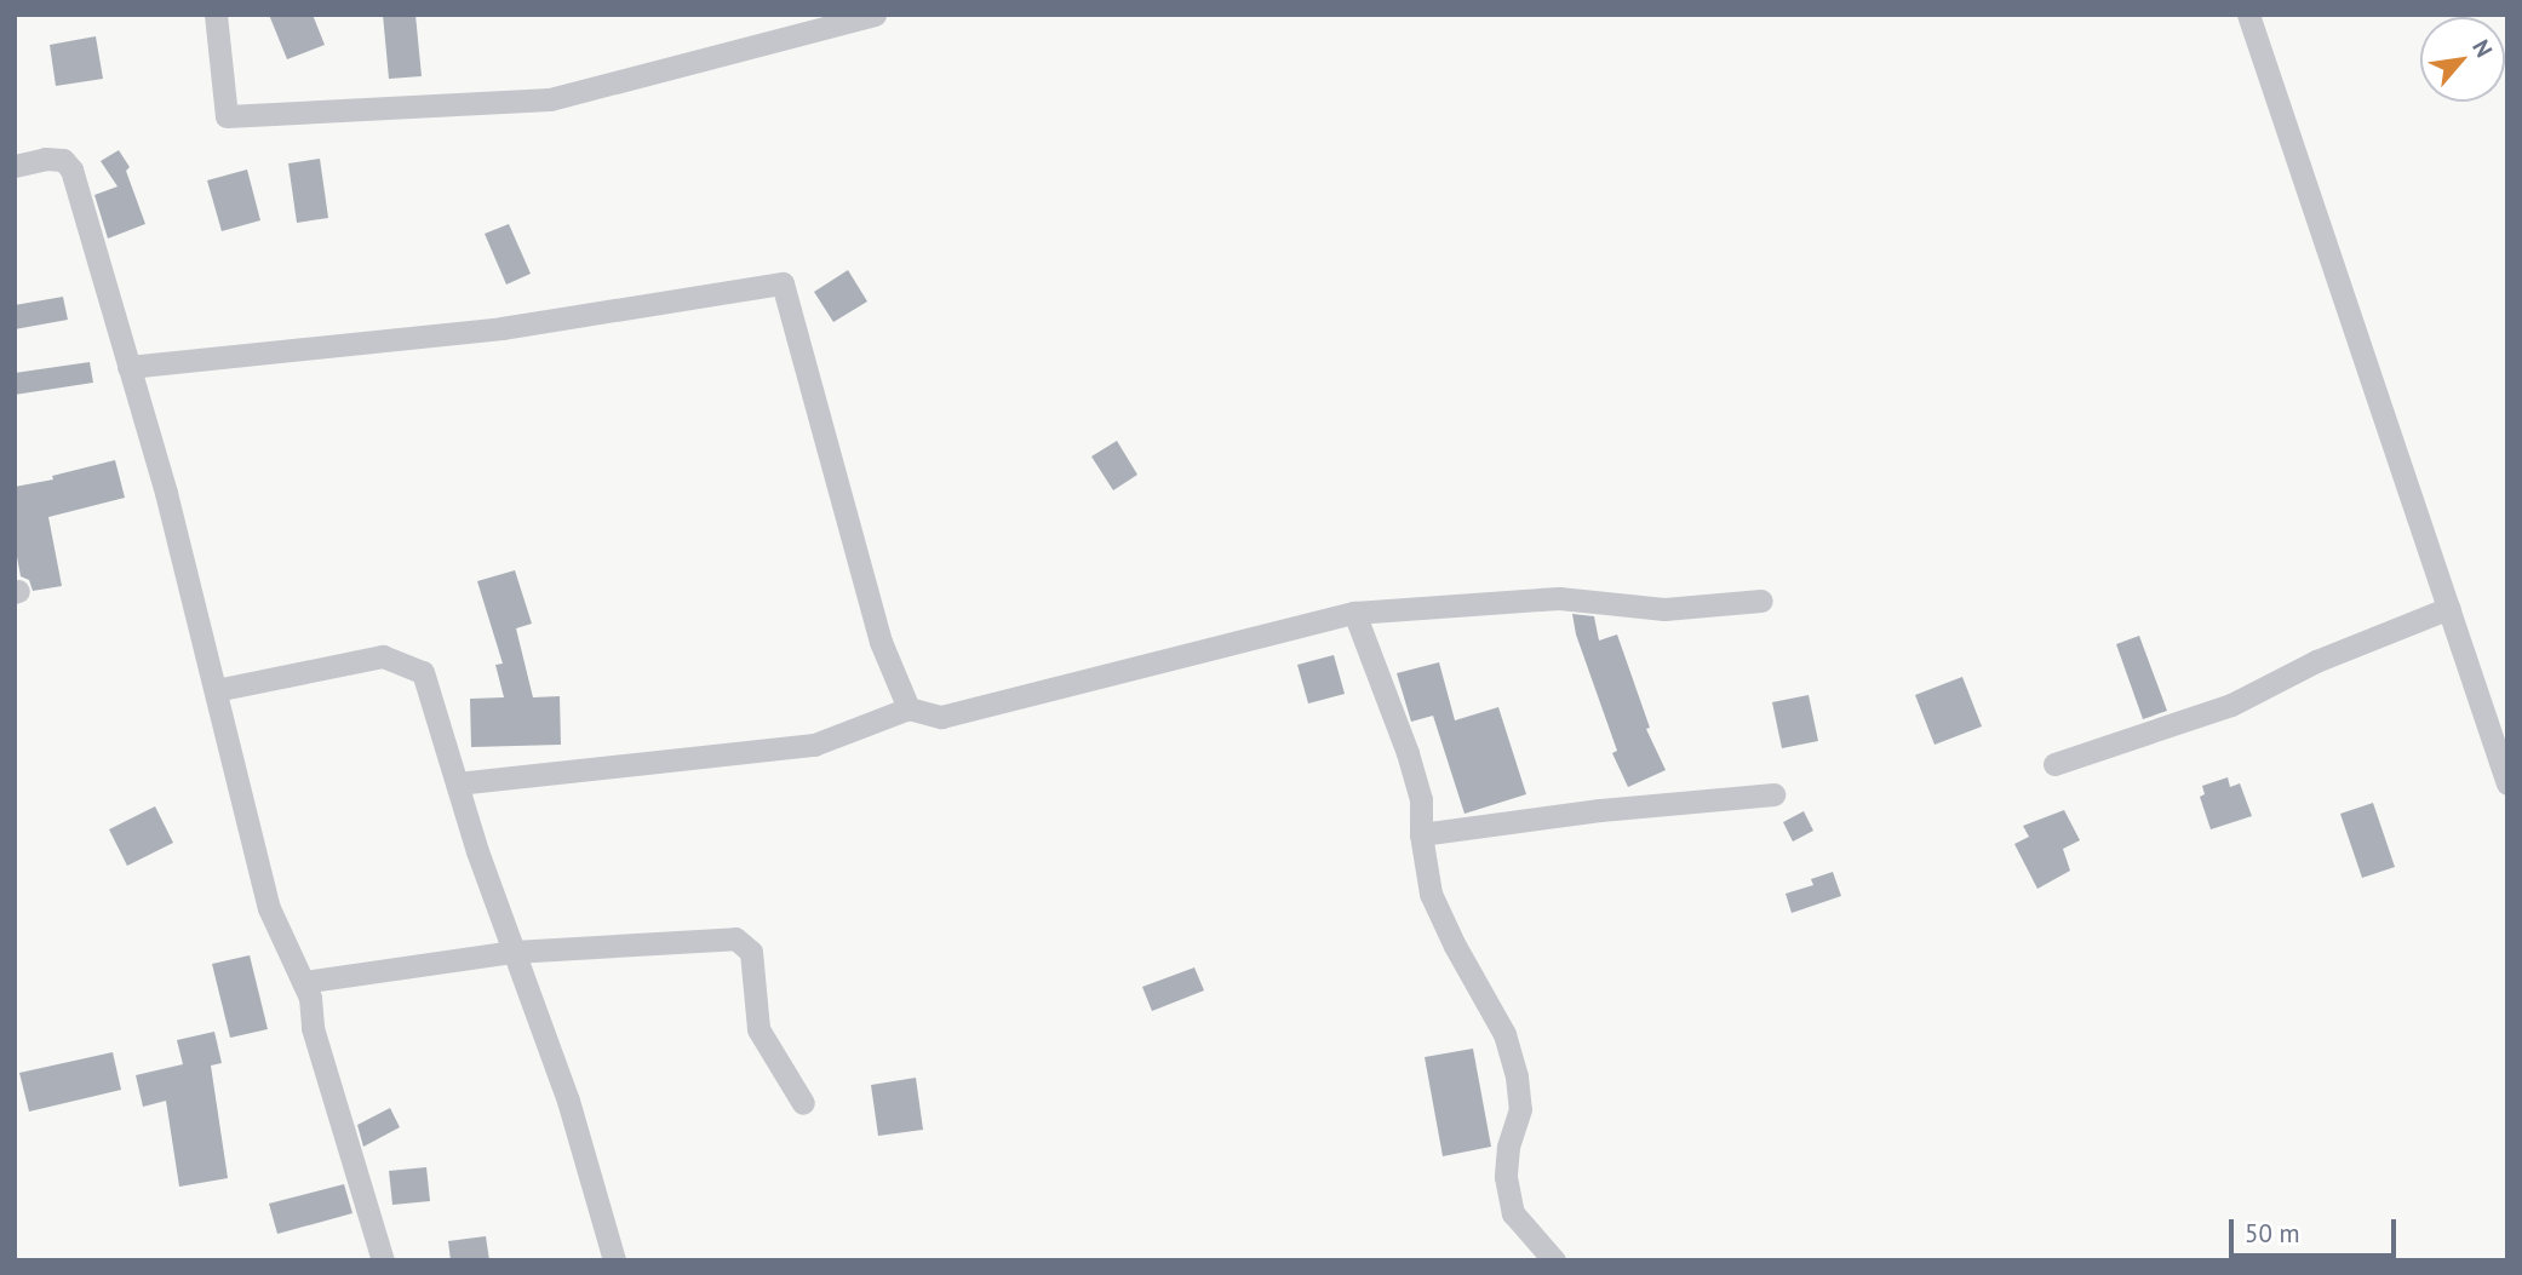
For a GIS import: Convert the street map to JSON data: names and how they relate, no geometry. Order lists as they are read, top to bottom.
{
  "scale_bar": "50 m",
  "north": "top right"
}
